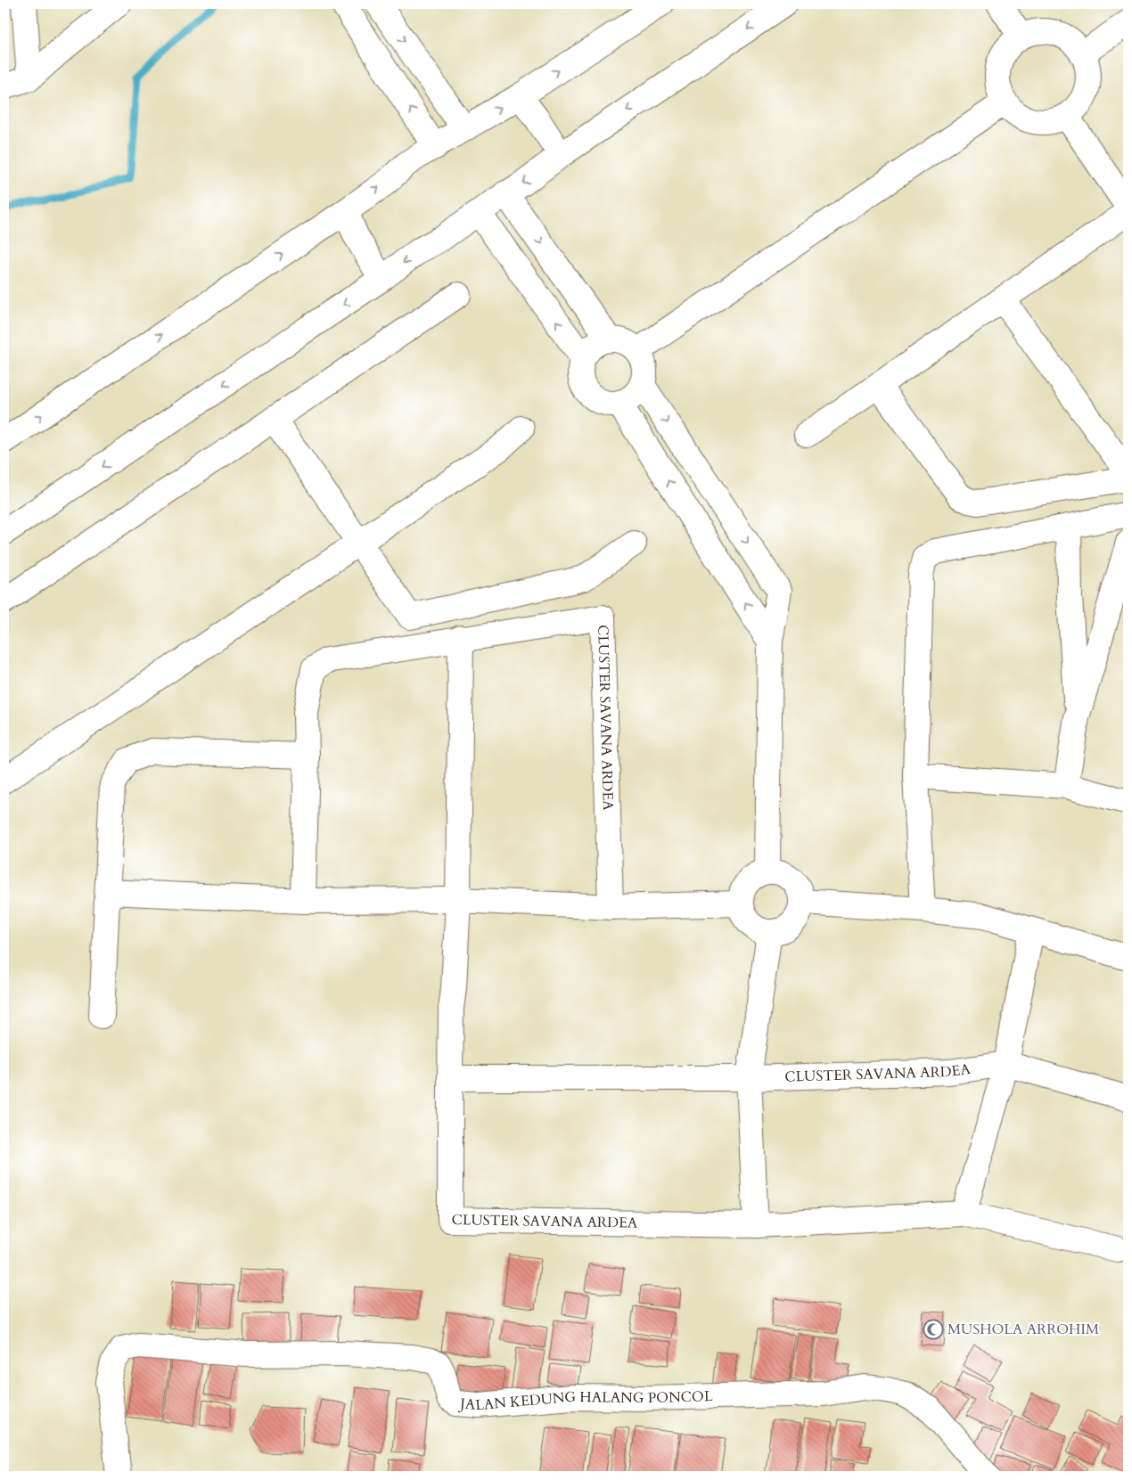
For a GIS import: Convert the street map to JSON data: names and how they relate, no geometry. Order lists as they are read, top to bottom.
{
  "streets": {
    "street": ["CLUSTER SAVANA ARDEA", "JALAN KEDUNG HALANG PONCOL"]
  },
  "places": {
    "mosque": ["MUSHOLA ARROHIM"]
  }
}
